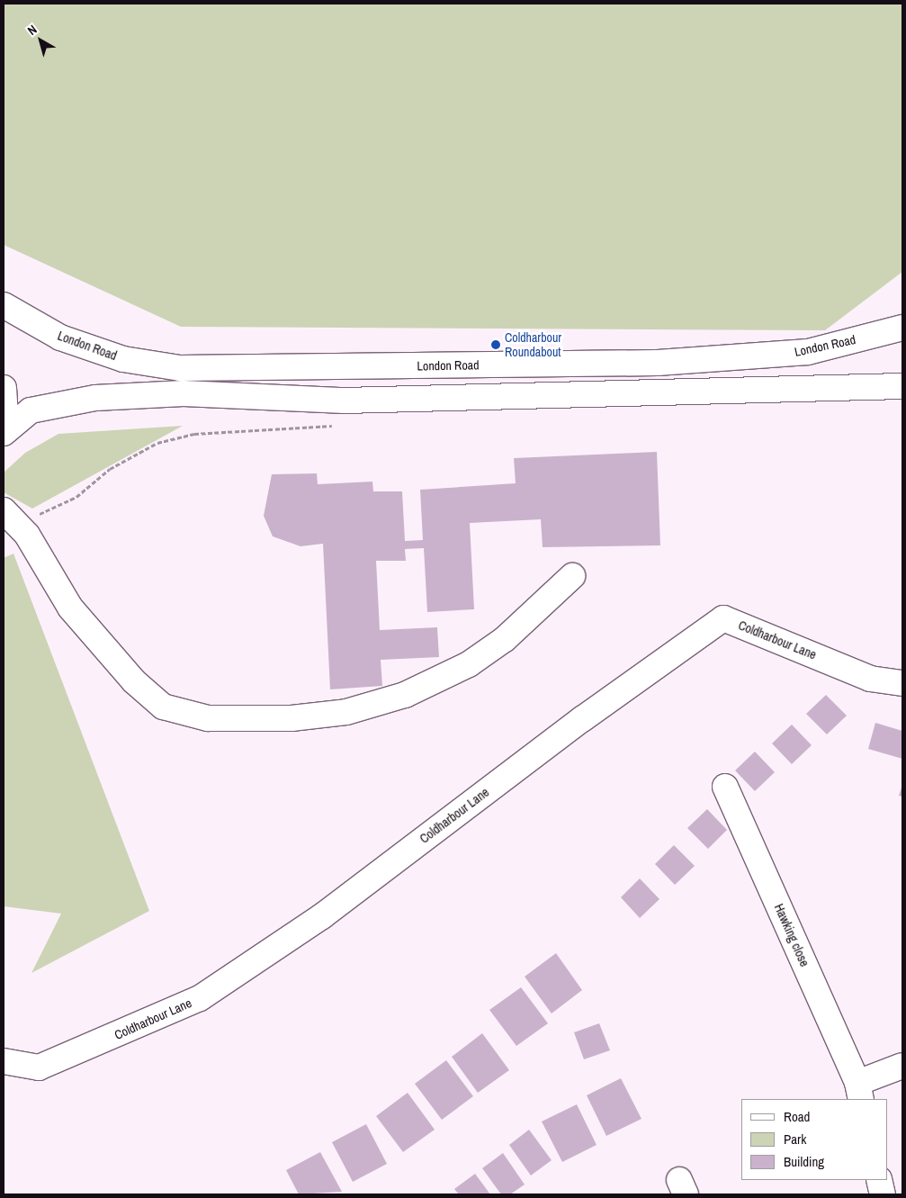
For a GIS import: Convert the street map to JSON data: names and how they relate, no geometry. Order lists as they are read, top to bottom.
{
  "streets": {
    "main road": ["London Road", "Coldharbour Lane", "Hawking close"]
  },
  "places": ["Coldharbour Roundabout"],
  "legend": ["Road", "Park", "Building"],
  "north": "top left"
}
